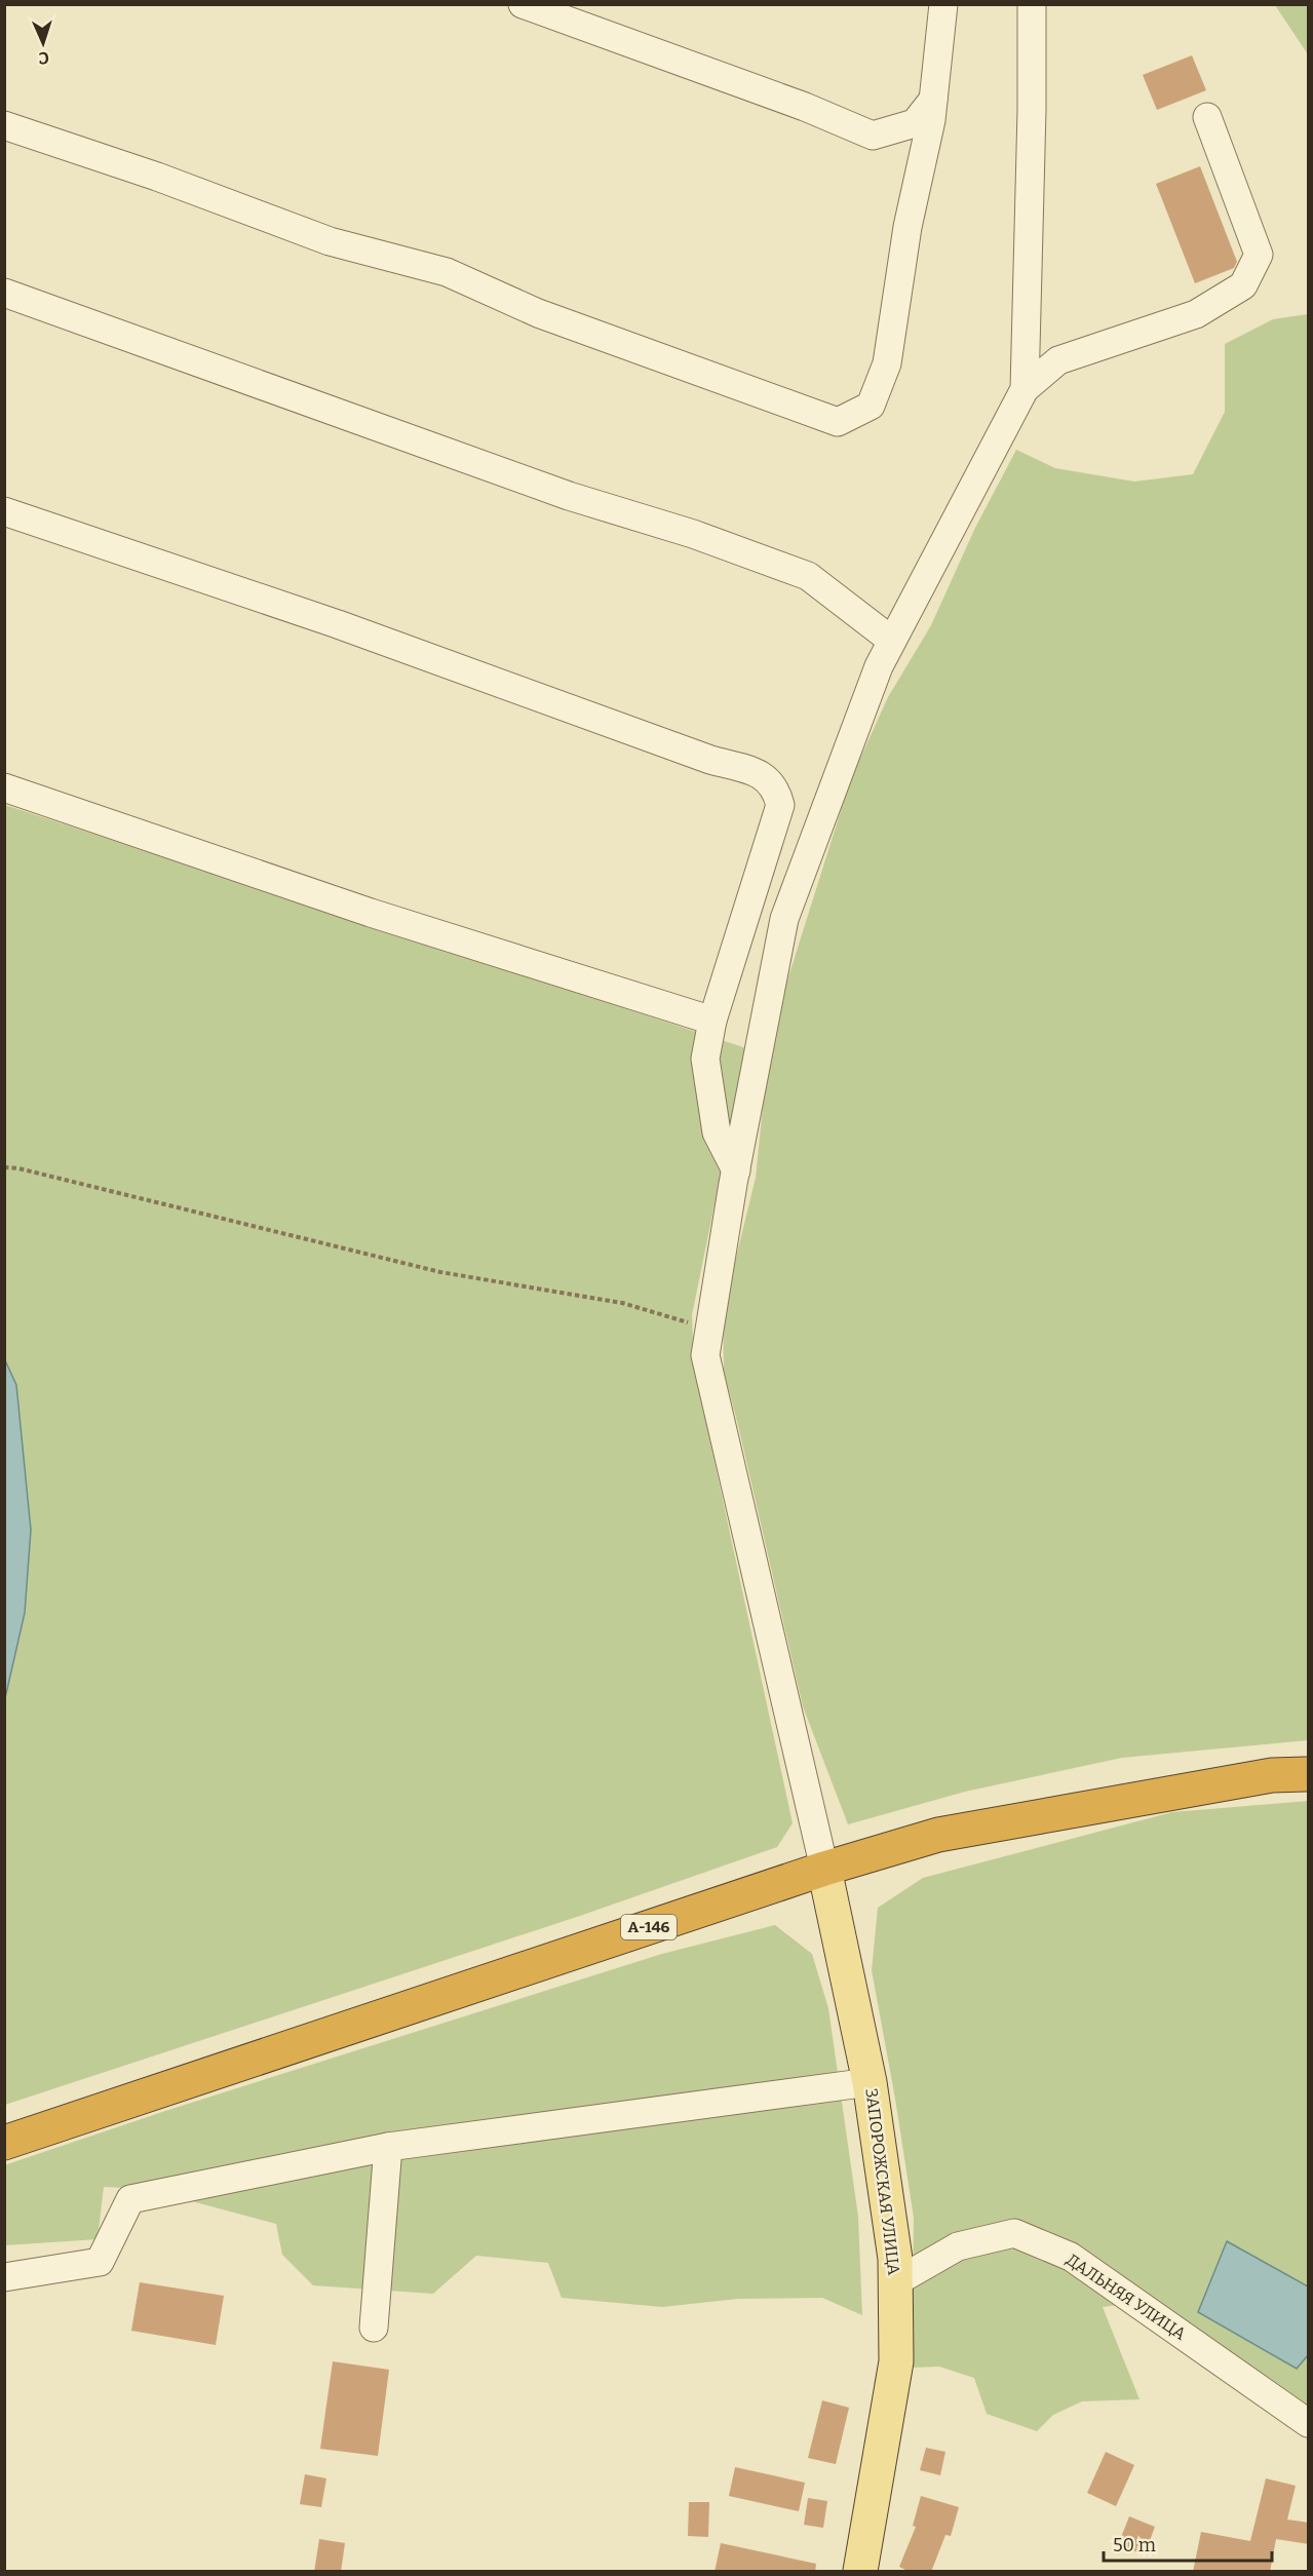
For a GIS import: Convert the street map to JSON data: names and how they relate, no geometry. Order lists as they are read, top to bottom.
{
  "streets": {
    "highway": ["А-146"],
    "main road": ["ЗАПОРОЖСКАЯ УЛИЦА"],
    "street": ["ДАЛЬНЯЯ УЛИЦА"]
  },
  "crossings": [
    ["А-146", "ЗАПОРОЖСКАЯ УЛИЦА"],
    ["ЗАПОРОЖСКАЯ УЛИЦА", "ДАЛЬНЯЯ УЛИЦА"]
  ],
  "scale_bar": "50 m",
  "north": "bottom"
}
